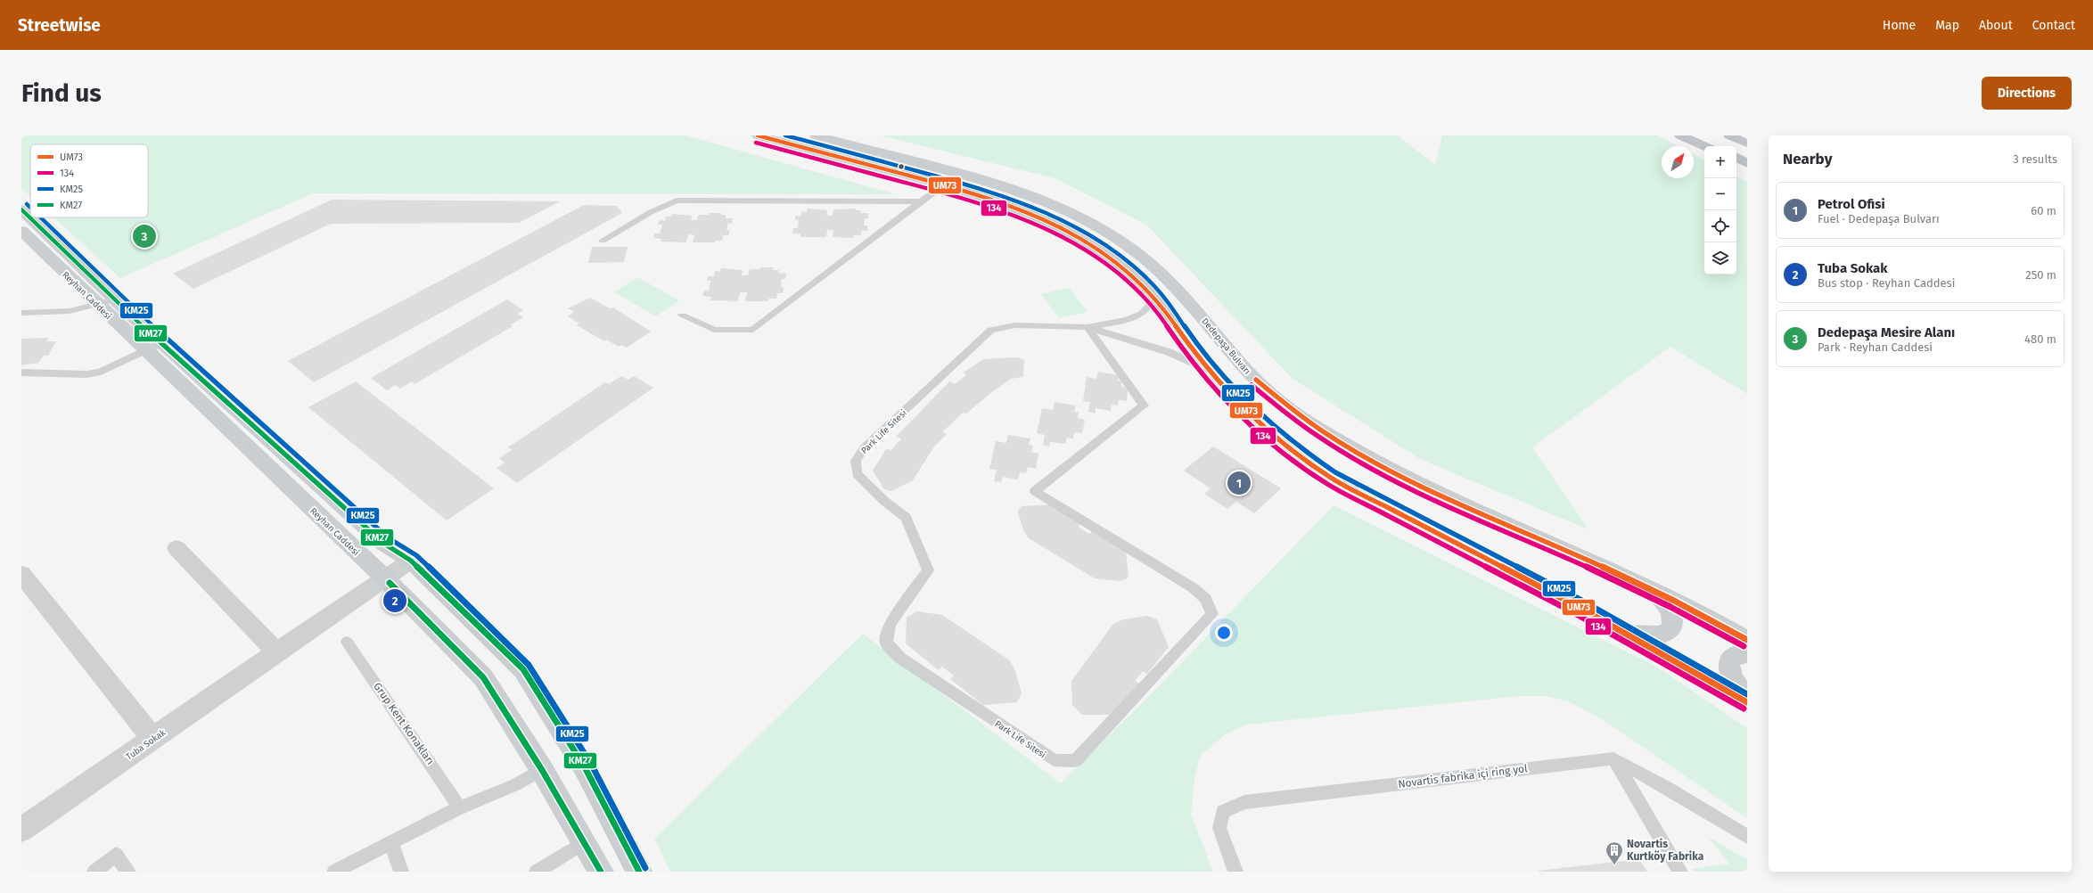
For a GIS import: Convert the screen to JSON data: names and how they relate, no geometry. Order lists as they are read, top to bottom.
{
  "streets": {
    "main road": ["Reyhan Caddesi", "Dedepaşa Bulvarı"],
    "street": ["Tuba Sokak"],
    "lane": ["Park Life Sitesi", "Grup Kent Konakları", "Novartis fabrika içi ring yol"]
  },
  "crossings": [
    ["Reyhan Caddesi", "Tuba Sokak"]
  ],
  "places": {
    "building": ["Novartis Kurtköy Fabrika"]
  },
  "lines": [
    "transit line UM73",
    "transit line KM25",
    "transit line 134",
    "transit line KM27"
  ],
  "legend": [
    "UM73",
    "134",
    "KM25",
    "KM27"
  ],
  "north": "top right",
  "page": {
    "header": "Streetwise",
    "nav": [
      "Home",
      "Map",
      "About",
      "Contact"
    ],
    "buttons": "Directions",
    "title": "Find us",
    "heading": ["Nearby", "3 results"],
    "map_buttons": ["+", "−"],
    "list": [
      {
        "mark": "1",
        "name": "Petrol Ofisi",
        "note": "Fuel · Dedepaşa Bulvarı",
        "value": "60 m"
      },
      {
        "mark": "2",
        "name": "Tuba Sokak",
        "note": "Bus stop · Reyhan Caddesi",
        "value": "250 m"
      },
      {
        "mark": "3",
        "name": "Dedepaşa Mesire Alanı",
        "note": "Park · Reyhan Caddesi",
        "value": "480 m"
      }
    ],
    "pins": ["3", "1", "2"]
  }
}
